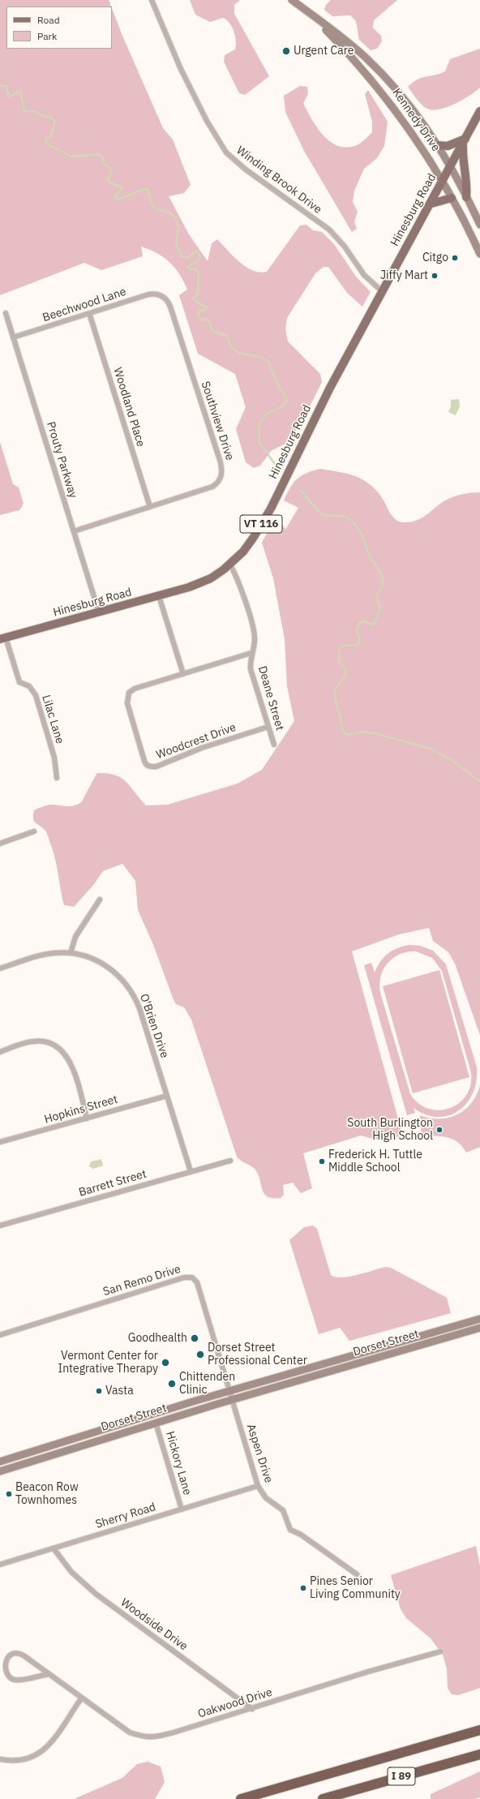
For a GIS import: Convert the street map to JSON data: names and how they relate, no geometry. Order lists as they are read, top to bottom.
{
  "streets": {
    "highway": ["I 89"],
    "main road": [
      "Kennedy Drive",
      "Hinesburg Road",
      "VT 116",
      "Dorset Street"
    ],
    "street": [
      "Winding Brook Drive",
      "Beechwood Lane",
      "Woodland Place",
      "Southview Drive",
      "Prouty Parkway",
      "Deane Street",
      "Lilac Lane",
      "Woodcrest Drive",
      "O'Brien Drive",
      "Hopkins Street",
      "Barrett Street",
      "San Remo Drive",
      "Aspen Drive",
      "Hickory Lane",
      "Sherry Road",
      "Woodside Drive",
      "Oakwood Drive"
    ]
  },
  "crossings": [
    ["Kennedy Drive", "Hinesburg Road"],
    ["Winding Brook Drive", "Hinesburg Road"],
    ["Hinesburg Road", "Prouty Parkway"],
    ["Hinesburg Road", "Deane Street"],
    ["Hinesburg Road", "Lilac Lane"],
    ["Beechwood Lane", "Woodland Place"],
    ["Beechwood Lane", "Southview Drive"],
    ["Beechwood Lane", "Prouty Parkway"],
    ["Woodland Place", "Southview Drive"],
    ["Southview Drive", "Prouty Parkway"],
    ["Deane Street", "Woodcrest Drive"],
    ["O'Brien Drive", "Hopkins Street"],
    ["O'Brien Drive", "Barrett Street"],
    ["San Remo Drive", "Dorset Street"],
    ["San Remo Drive", "Aspen Drive"],
    ["Dorset Street", "Aspen Drive"],
    ["Dorset Street", "Hickory Lane"],
    ["Aspen Drive", "Sherry Road"],
    ["Hickory Lane", "Sherry Road"],
    ["Sherry Road", "Woodside Drive"],
    ["Woodside Drive", "Oakwood Drive"]
  ],
  "places": [
    "Urgent Care",
    "Citgo",
    "Jiffy Mart",
    "South Burlington High School",
    "Frederick H. Tuttle Middle School",
    "Goodhealth",
    "Dorset Street Professional Center",
    "Vermont Center for Integrative Therapy",
    "Chittenden Clinic",
    "Vasta",
    "Beacon Row Townhomes",
    "Pines Senior Living Community"
  ],
  "legend": ["Road", "Park"]
}
